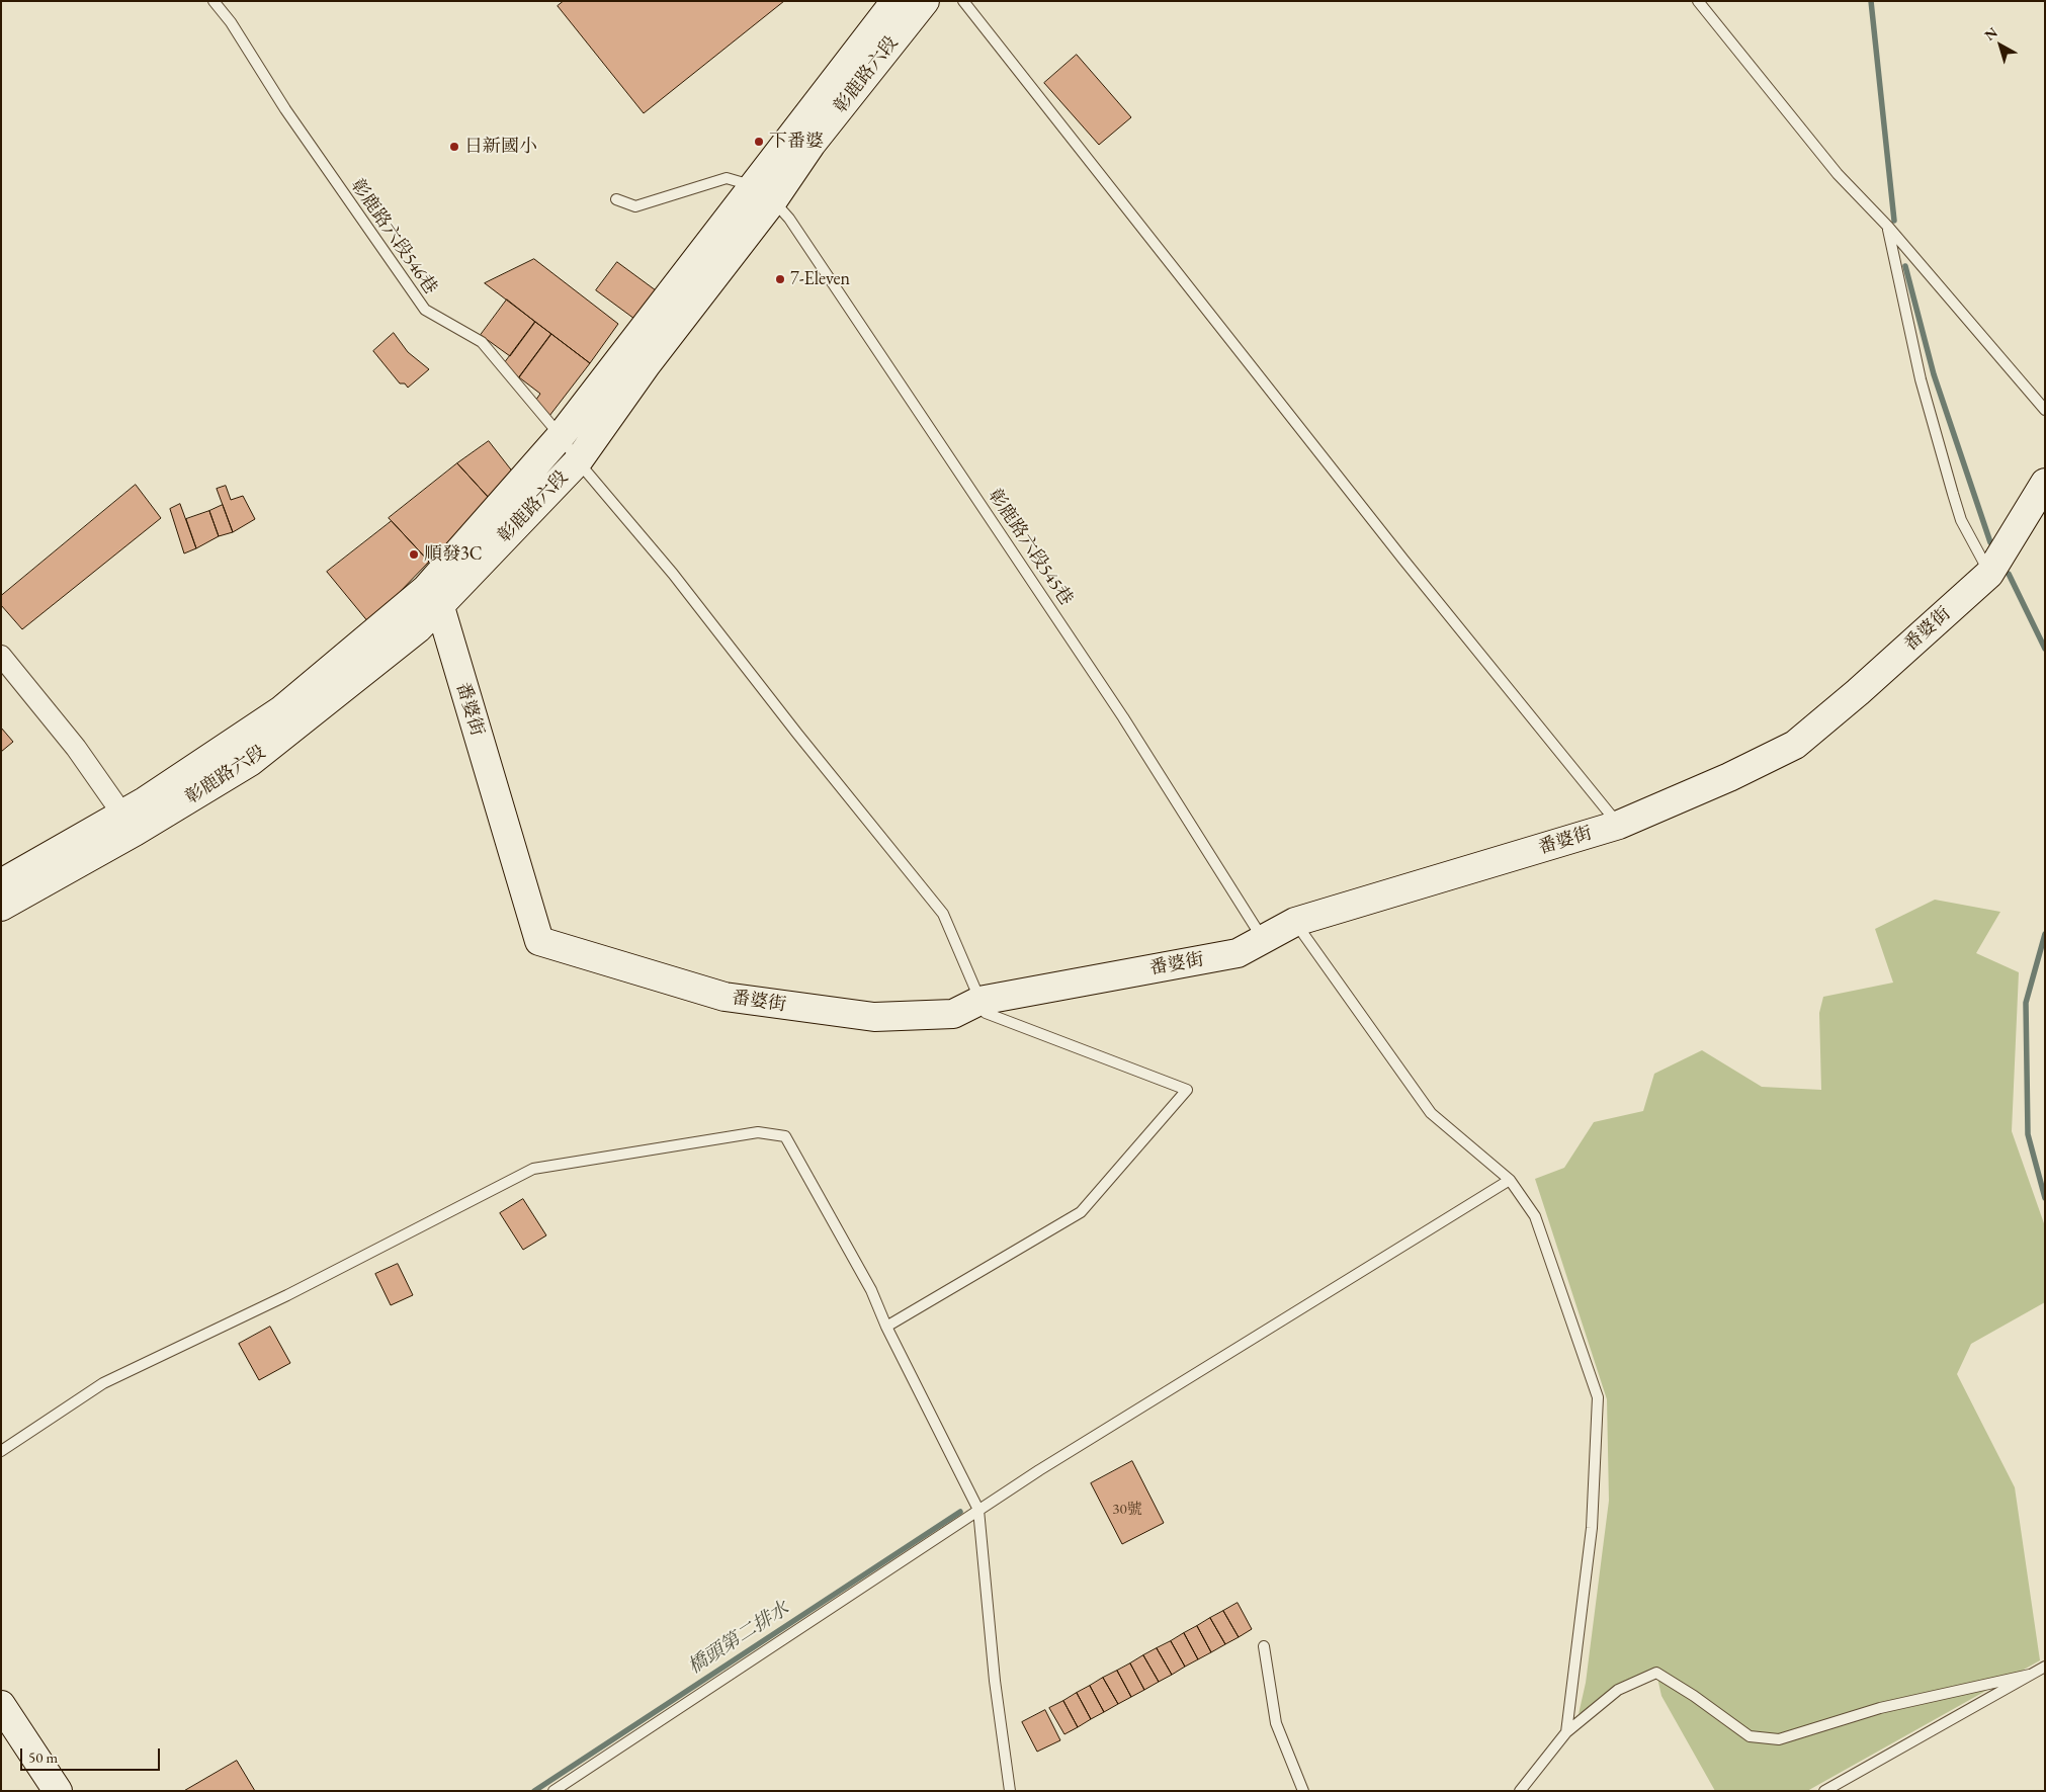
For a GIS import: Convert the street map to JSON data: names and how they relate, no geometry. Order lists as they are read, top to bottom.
{
  "streets": {
    "main road": ["彰鹿路六段", "番婆街"],
    "lane": ["彰鹿路六段546巷", "彰鹿路六段545巷"]
  },
  "crossings": [
    ["彰鹿路六段", "彰鹿路六段546巷"],
    ["彰鹿路六段", "彰鹿路六段545巷"],
    ["彰鹿路六段", "番婆街"],
    ["彰鹿路六段546巷", "番婆街"],
    ["彰鹿路六段545巷", "番婆街"]
  ],
  "water": ["橋頭第二排水"],
  "places": [
    "下番婆",
    "日新國小",
    "7-Eleven",
    "順發3C"
  ],
  "house_numbers": ["30號"],
  "scale_bar": "50 m",
  "north": "top left"
}
